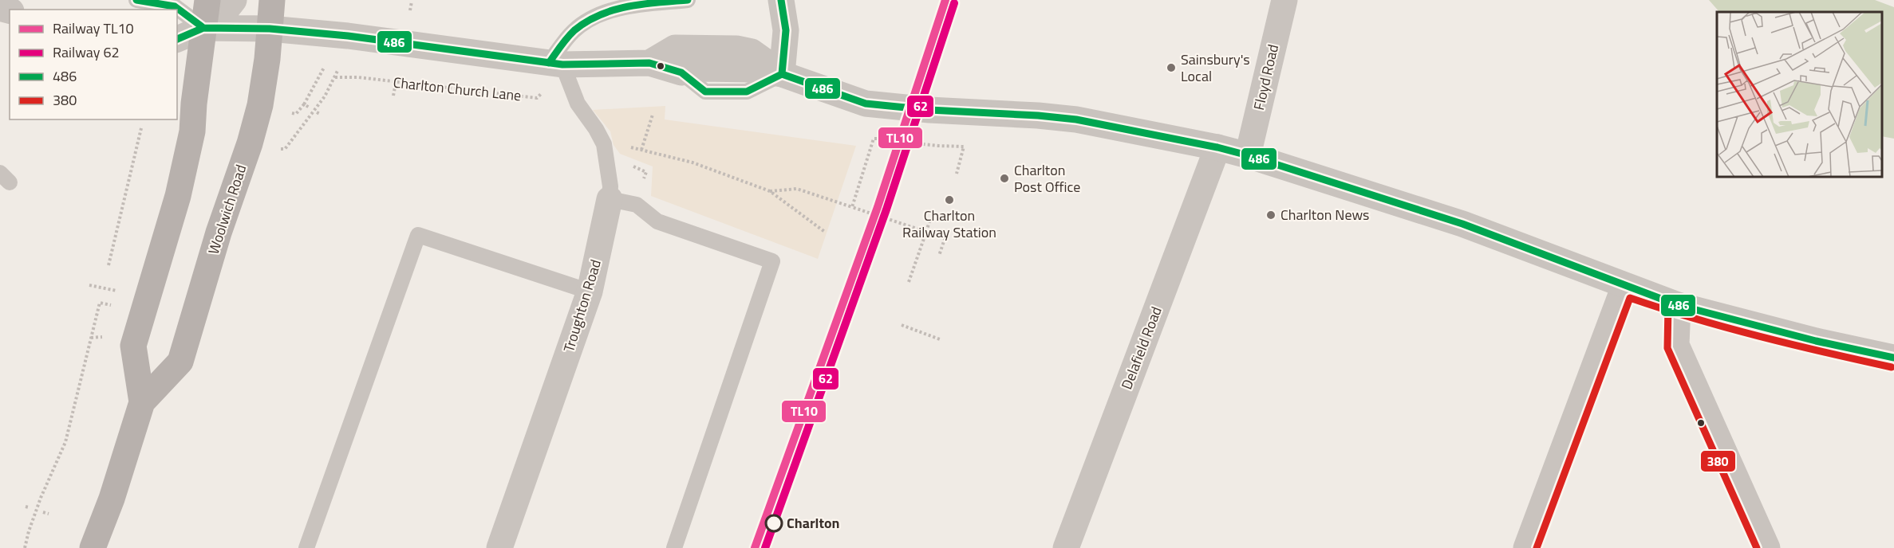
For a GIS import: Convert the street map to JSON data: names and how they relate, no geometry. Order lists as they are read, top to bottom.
{
  "streets": {
    "main road": ["Woolwich Road"],
    "street": ["Floyd Road", "Troughton Road", "Delafield Road"],
    "path": ["Charlton Church Lane"]
  },
  "crossings": [
    ["Charlton Church Lane", "Troughton Road"]
  ],
  "places": [
    "Sainsbury's Local",
    "Charlton Post Office",
    "Charlton Railway Station",
    "Charlton News",
    "Charlton"
  ],
  "lines": [
    "rail line TL10",
    "transit line 486",
    "rail line 62",
    "transit line 380"
  ],
  "legend": [
    "Railway TL10",
    "Railway 62",
    "486",
    "380"
  ]
}
